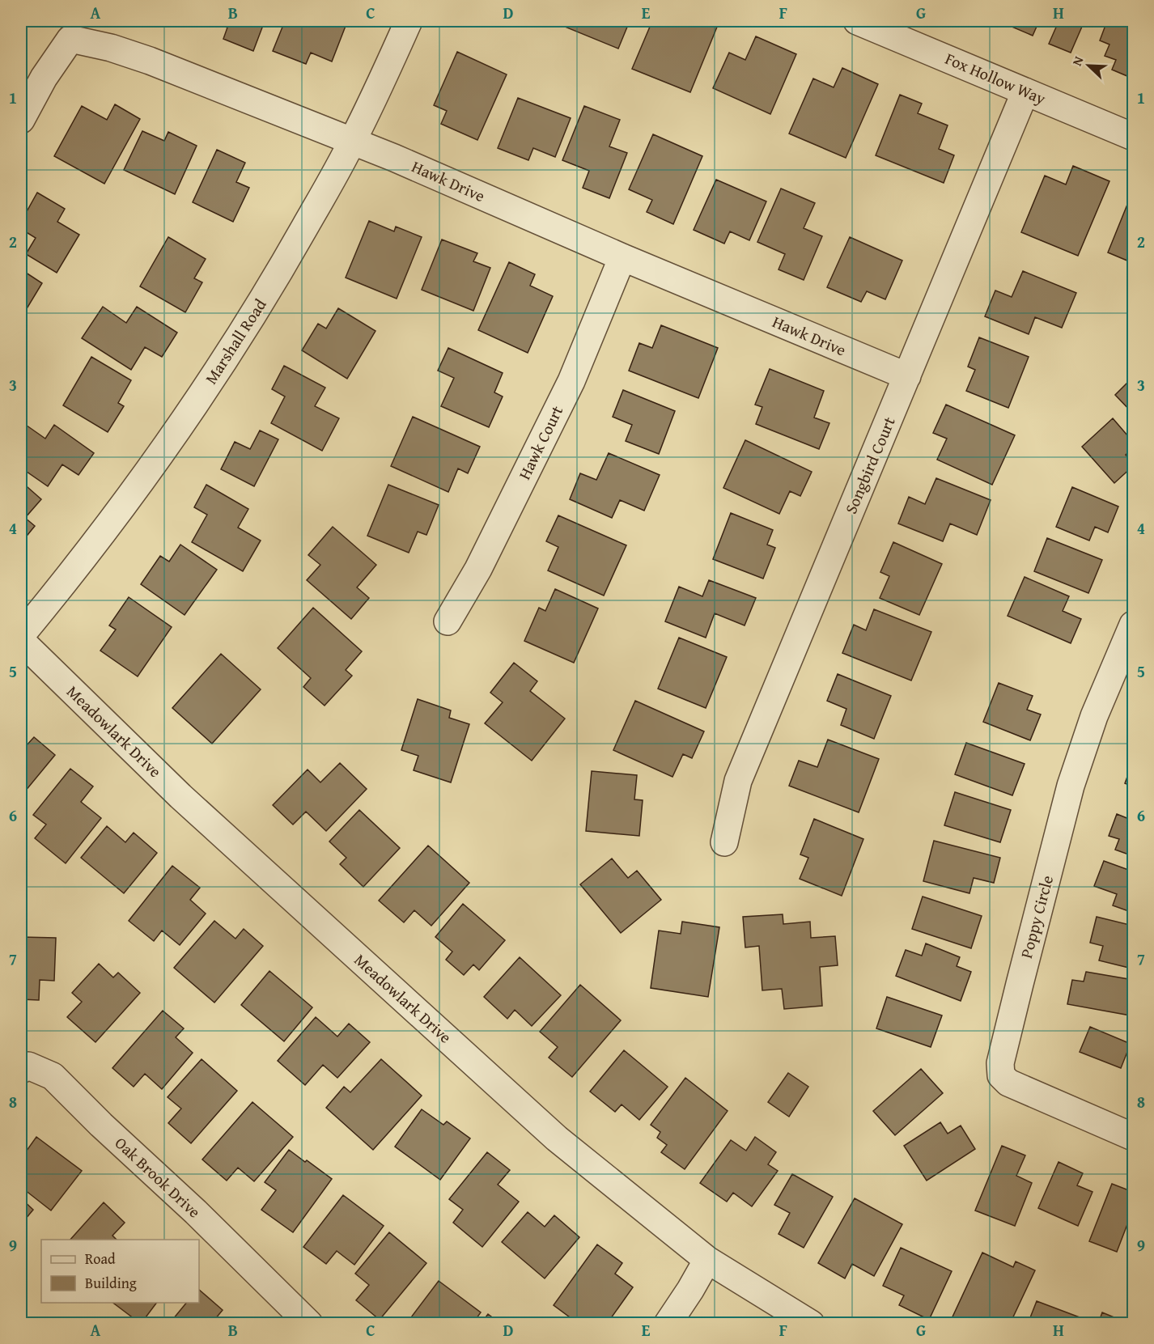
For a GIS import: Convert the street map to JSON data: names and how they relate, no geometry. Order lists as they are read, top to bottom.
{
  "streets": {
    "street": [
      "Fox Hollow Way",
      "Hawk Drive",
      "Marshall Road",
      "Hawk Court",
      "Songbird Court",
      "Meadowlark Drive",
      "Poppy Circle",
      "Oak Brook Drive"
    ]
  },
  "crossings": [
    ["Fox Hollow Way", "Songbird Court"],
    ["Hawk Drive", "Marshall Road"],
    ["Hawk Drive", "Hawk Court"],
    ["Hawk Drive", "Songbird Court"]
  ],
  "legend": ["Road", "Building"],
  "north": "top left",
  "grid": {
    "columns": [
      "A",
      "B",
      "C",
      "D",
      "E",
      "F",
      "G",
      "H"
    ],
    "rows": [
      "1",
      "2",
      "3",
      "4",
      "5",
      "6",
      "7",
      "8",
      "9"
    ]
  }
}
